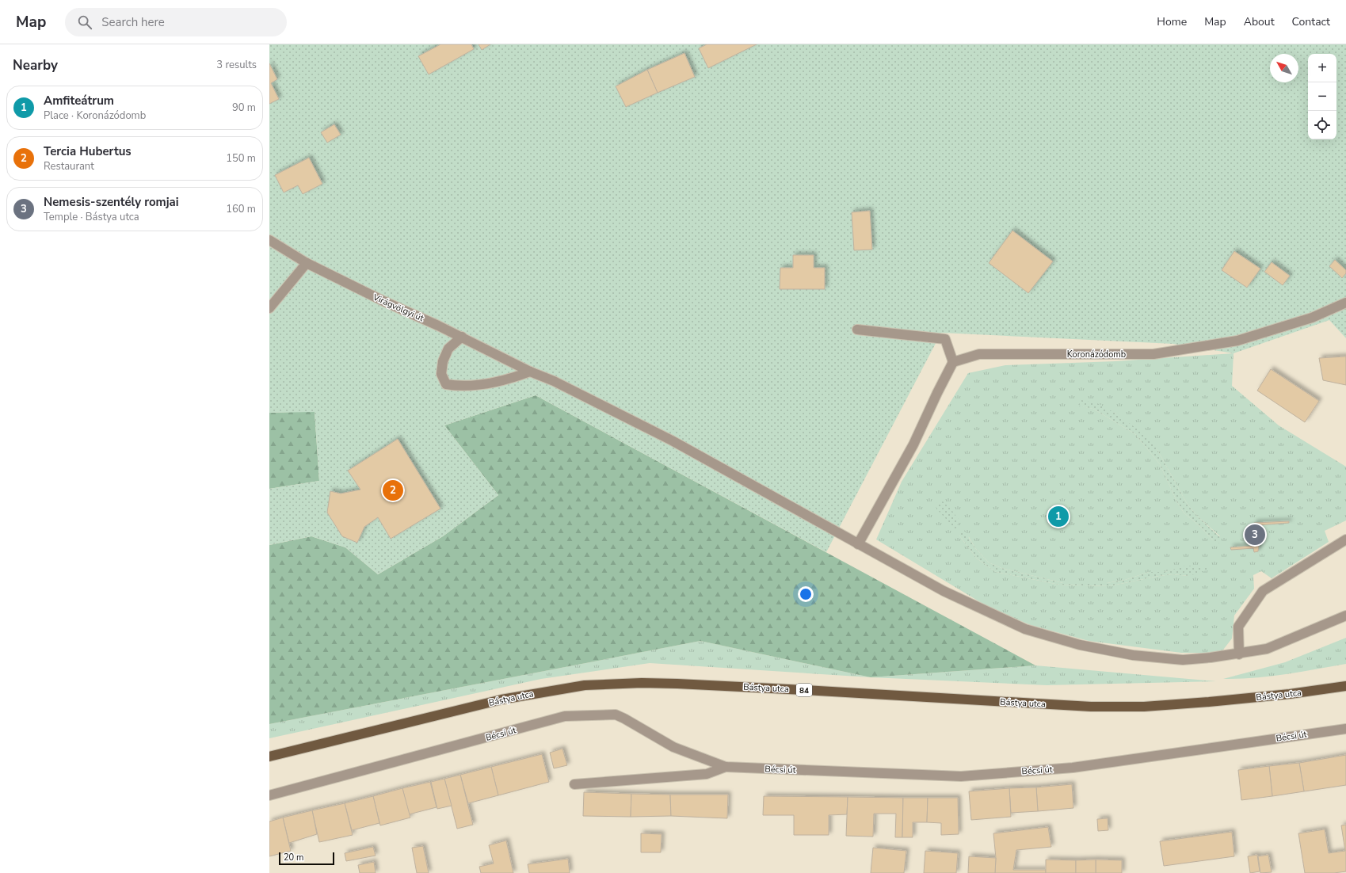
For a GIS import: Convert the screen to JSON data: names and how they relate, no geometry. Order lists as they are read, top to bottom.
{
  "streets": {
    "main road": ["Bástya utca", "84"],
    "street": ["Virágvölgyi út", "Koronázódomb", "Bécsi út"]
  },
  "scale_bar": "20 m",
  "north": "top left",
  "page": {
    "header": "Map",
    "search": "Search here",
    "nav": [
      "Home",
      "Map",
      "About",
      "Contact"
    ],
    "heading": ["Nearby", "3 results"],
    "map_buttons": ["+", "−"],
    "list": [
      {
        "mark": "1",
        "name": "Amfiteátrum",
        "note": "Place · Koronázódomb",
        "value": "90 m"
      },
      {
        "mark": "2",
        "name": "Tercia Hubertus",
        "note": "Restaurant",
        "value": "150 m"
      },
      {
        "mark": "3",
        "name": "Nemesis-szentély romjai",
        "note": "Temple · Bástya utca",
        "value": "160 m"
      }
    ],
    "pins": ["2", "1", "3"],
    "scale": "20 m"
  }
}
